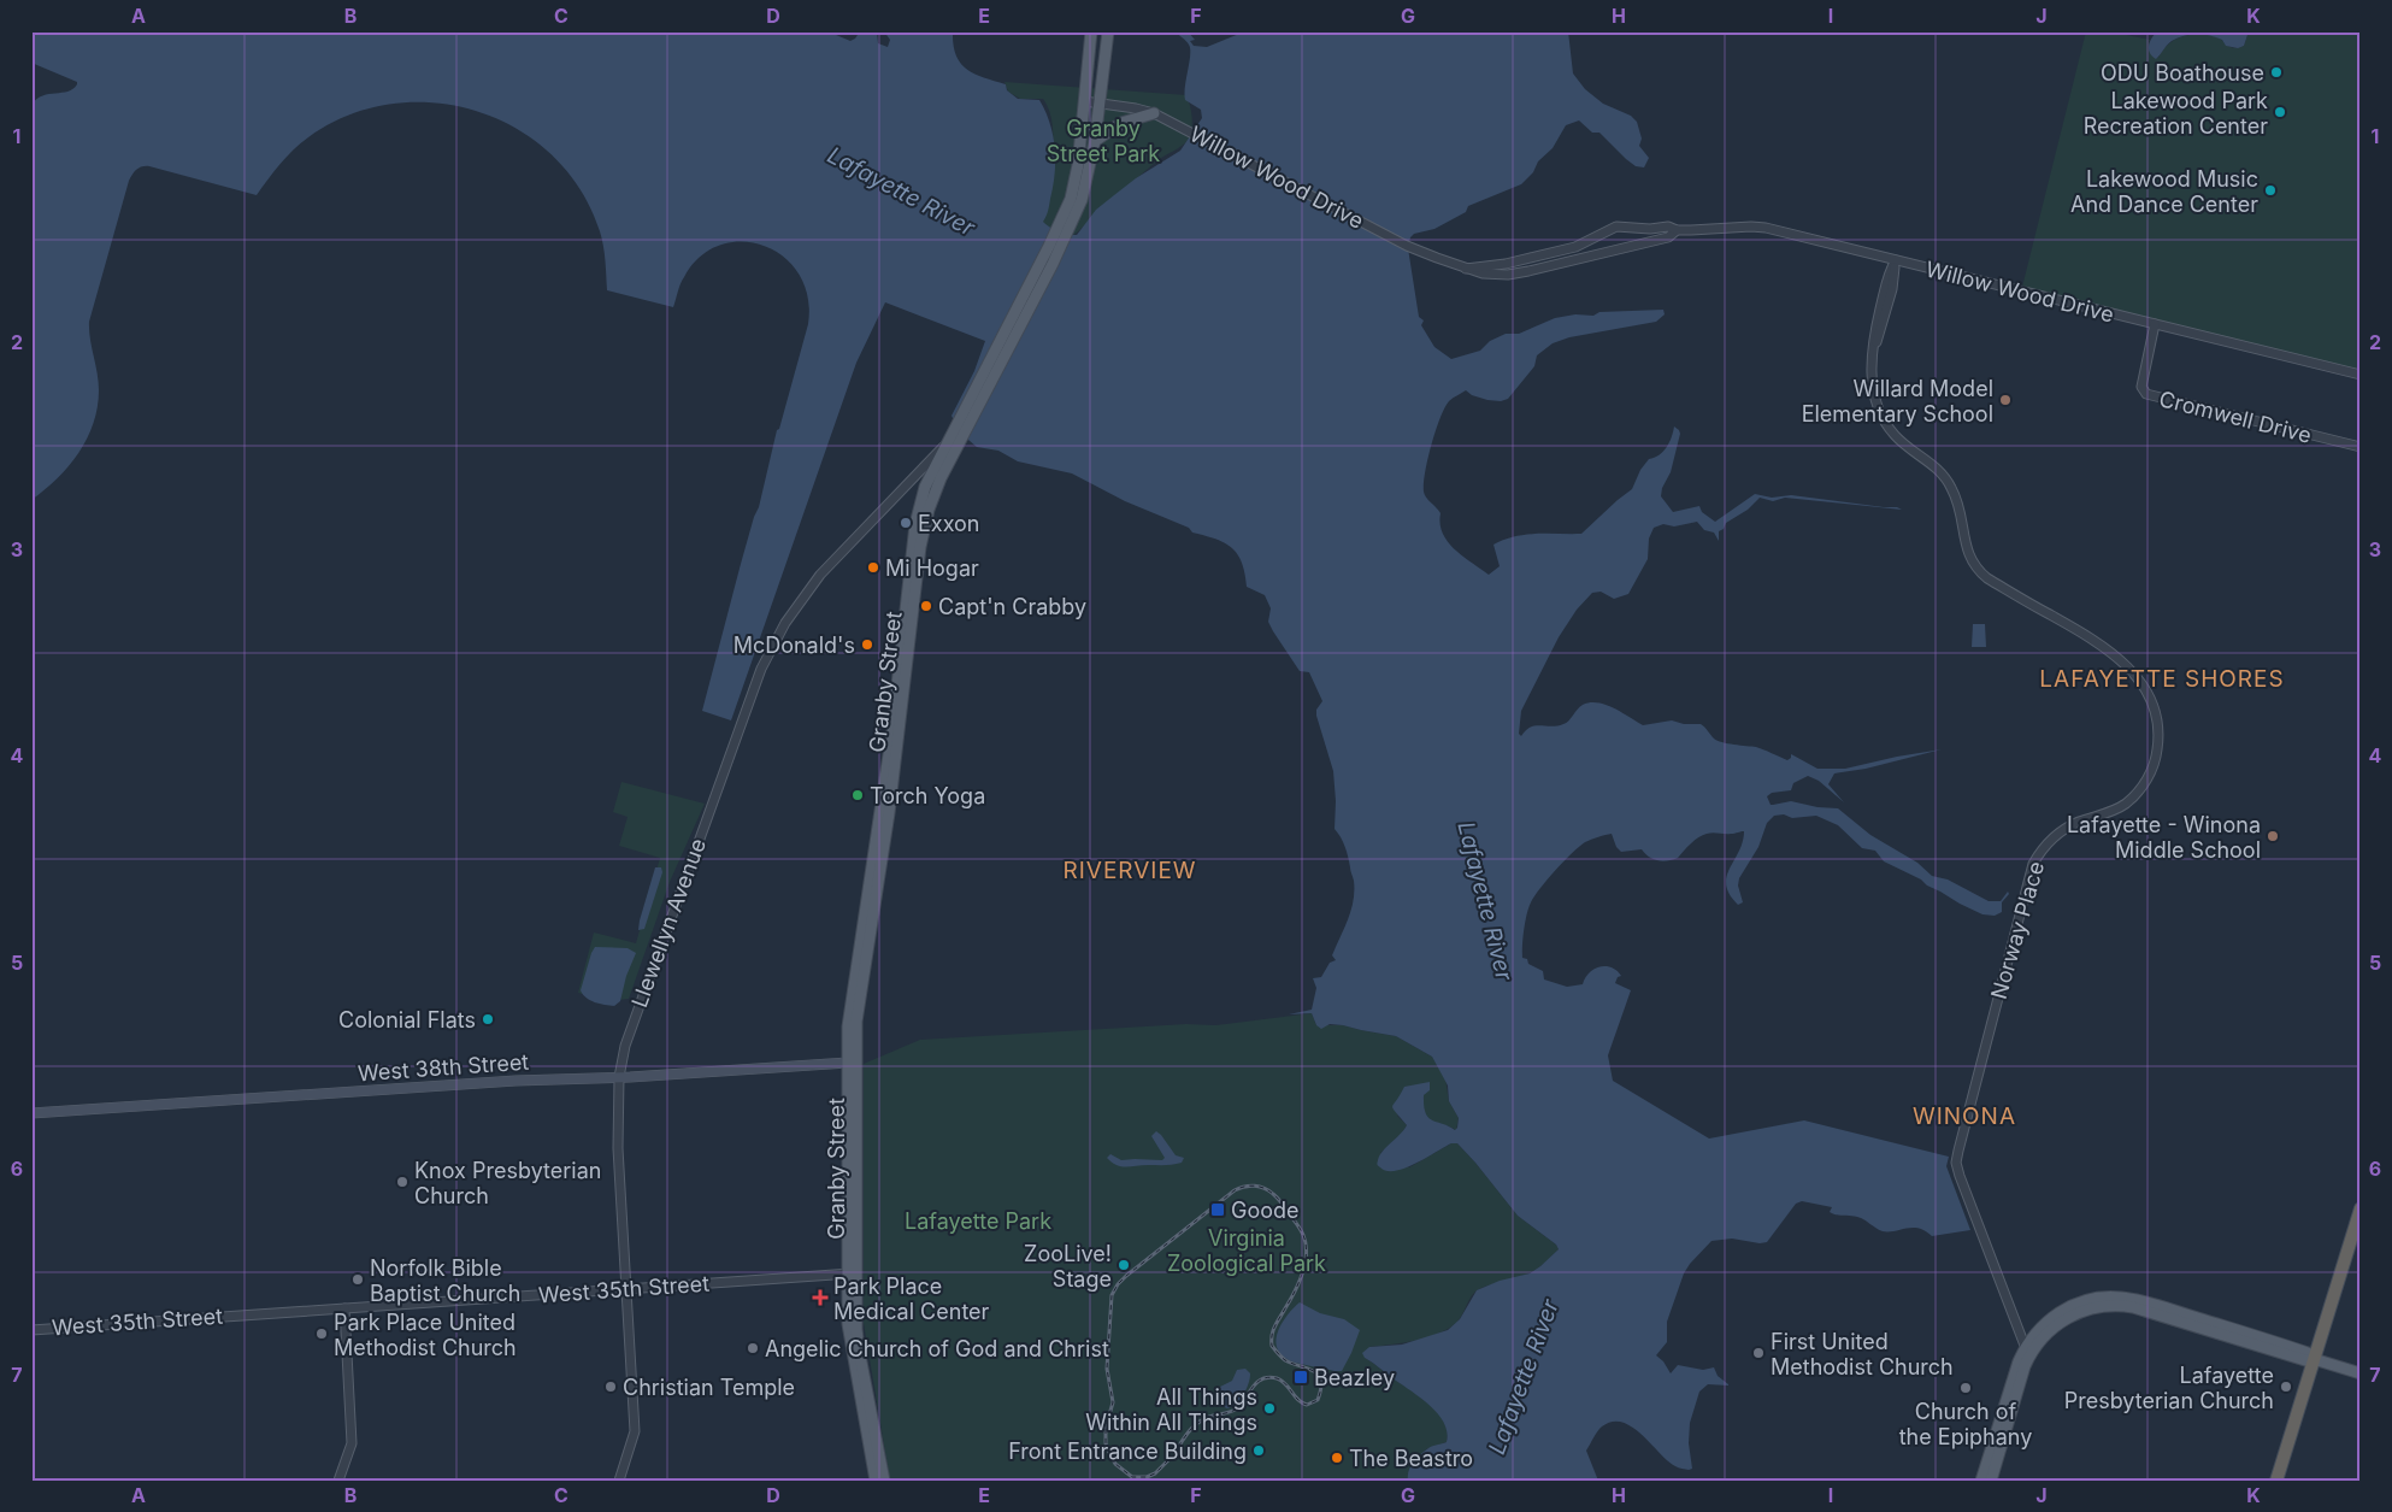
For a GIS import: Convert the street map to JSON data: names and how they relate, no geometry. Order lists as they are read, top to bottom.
{
  "streets": {
    "main road": ["Granby Street", "West 38th Street"],
    "street": [
      "Willow Wood Drive",
      "Cromwell Drive",
      "Llewellyn Avenue",
      "Norway Place",
      "West 35th Street"
    ]
  },
  "crossings": [
    ["Willow Wood Drive", "Cromwell Drive"],
    ["Willow Wood Drive", "Granby Street"],
    ["Willow Wood Drive", "Norway Place"],
    ["Granby Street", "Llewellyn Avenue"],
    ["Granby Street", "West 38th Street"],
    ["Granby Street", "West 35th Street"],
    ["Llewellyn Avenue", "West 38th Street"],
    ["Llewellyn Avenue", "West 35th Street"]
  ],
  "districts": ["LAFAYETTE SHORES", "RIVERVIEW", "WINONA"],
  "water": ["Lafayette River"],
  "parks": ["Granby Street Park", "Lafayette Park", "Virginia Zoological Park"],
  "places": {
    "other": [
      "ODU Boathouse",
      "Lakewood Park Recreation Center",
      "Lakewood Music And Dance Center",
      "Willard Model Elementary School",
      "Exxon",
      "Mi Hogar",
      "Capt'n Crabby",
      "McDonald's",
      "Torch Yoga",
      "Lafayette - Winona Middle School",
      "Colonial Flats",
      "Knox Presbyterian Church",
      "ZooLive! Stage",
      "Norfolk Bible Baptist Church",
      "Park Place United Methodist Church",
      "Angelic Church of God and Christ",
      "First United Methodist Church",
      "Christian Temple",
      "Lafayette Presbyterian Church",
      "Church of the Epiphany",
      "All Things Within All Things",
      "Front Entrance Building",
      "The Beastro"
    ],
    "transit": ["Goode", "Beazley"],
    "health": ["Park Place Medical Center"]
  },
  "grid": {
    "columns": [
      "A",
      "B",
      "C",
      "D",
      "E",
      "F",
      "G",
      "H",
      "I",
      "J",
      "K"
    ],
    "rows": [
      "1",
      "2",
      "3",
      "4",
      "5",
      "6",
      "7"
    ]
  }
}
